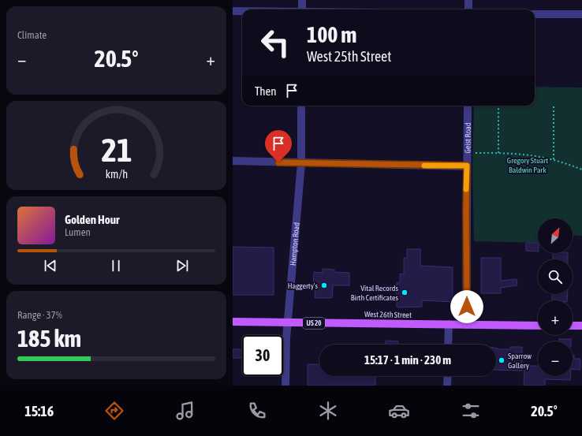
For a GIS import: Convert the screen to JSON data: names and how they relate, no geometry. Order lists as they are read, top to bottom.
{
  "streets": {
    "main road": ["West 26th Street", "US 20"],
    "street": ["Geist Road", "Hampton Road"]
  },
  "crossings": [
    ["Geist Road", "West 26th Street"],
    ["Hampton Road", "West 26th Street"]
  ],
  "parks": ["Gregory Stuart Baldwin Park"],
  "places": ["Haggerty's", "Vital Records Birth Certificates", "Sparrow Gallery"],
  "north": "top right",
  "page": {
    "tile": [
      "Climate",
      ["Range · 37%", "185 km"]
    ],
    "turn": ["100 m", "West 25th Street"],
    "heat": ["−", "20.5°", "+"],
    "then": "Then",
    "song": ["Golden Hour", "Lumen"],
    "map_buttons": ["+", "−"],
    "limit": "30",
    "trip": "15:17 · 1 min · 230 m",
    "tabs": ["15:16", "20.5°"],
    "gauge": ["21", "km/h"]
  }
}
